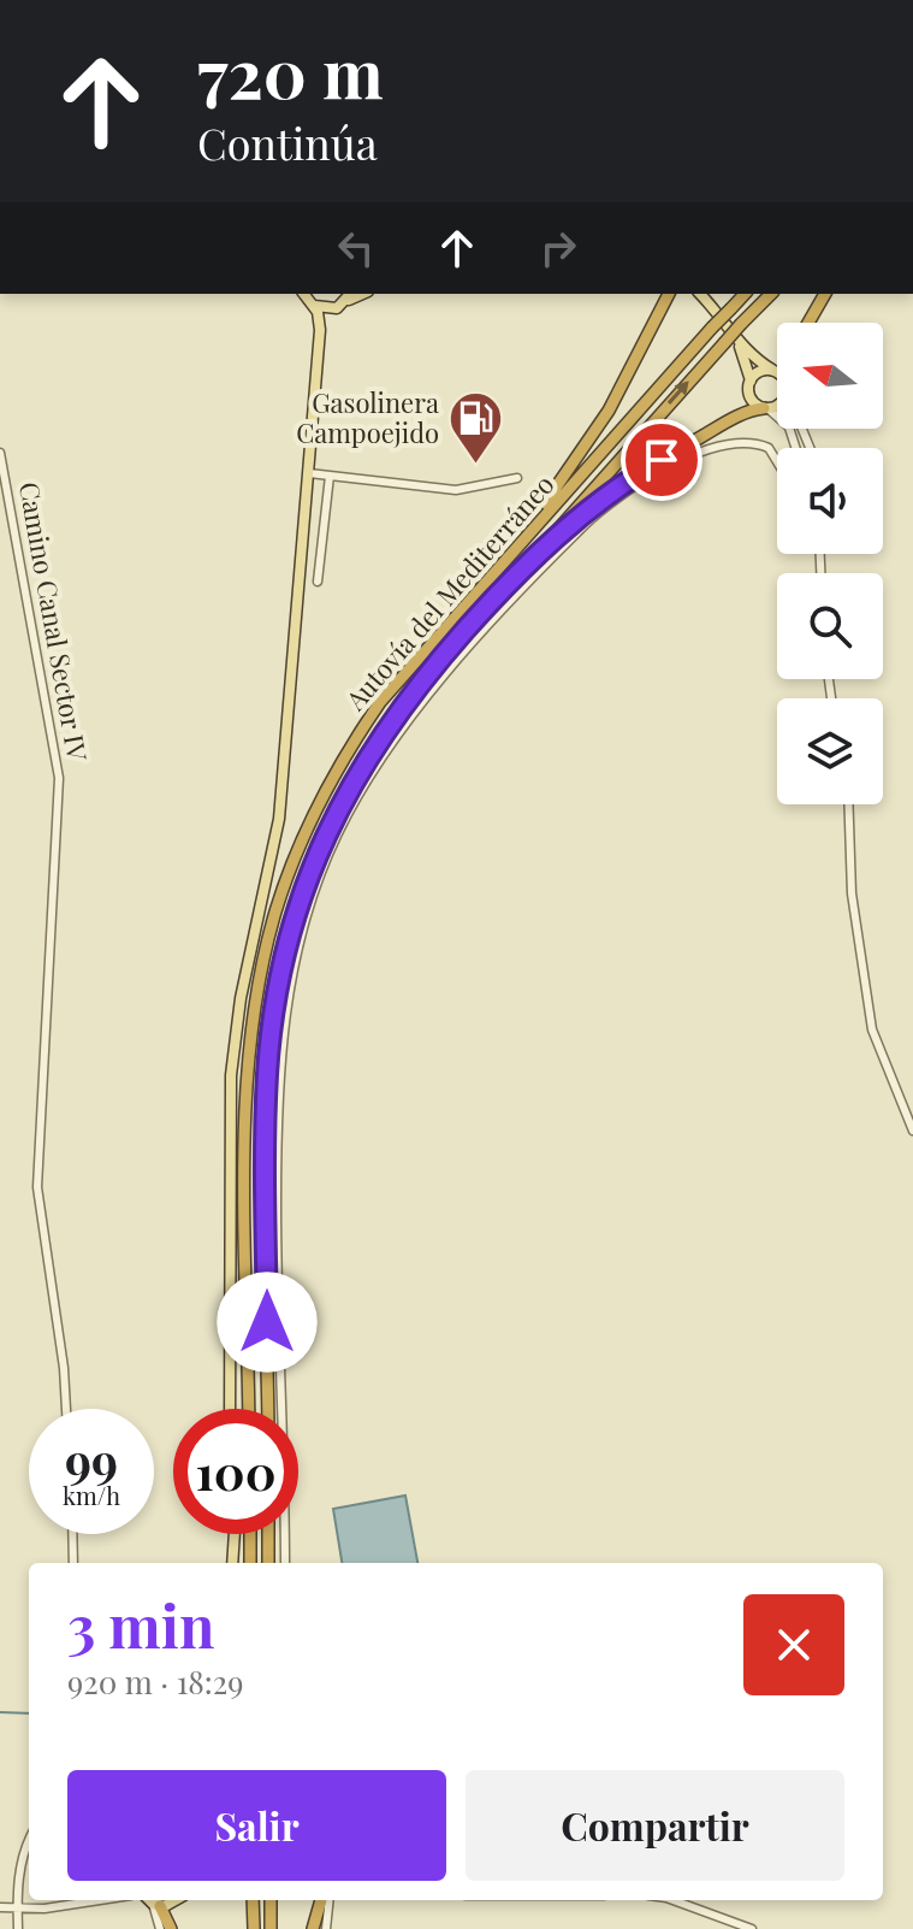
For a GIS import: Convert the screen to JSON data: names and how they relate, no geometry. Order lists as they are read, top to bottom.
{
  "streets": {
    "highway": ["Autovía del Mediterráneo"],
    "street": ["Camino Canal Sector IV"]
  },
  "places": {
    "fuel station": ["Gasolinera Campoejido"]
  },
  "north": "left",
  "page": {
    "turn": ["720 m", "Continúa"],
    "speed": "99 km/h",
    "limit": "100",
    "heading": ["3 min", "920 m · 18:29"],
    "buttons": ["Salir", "Compartir"]
  }
}
